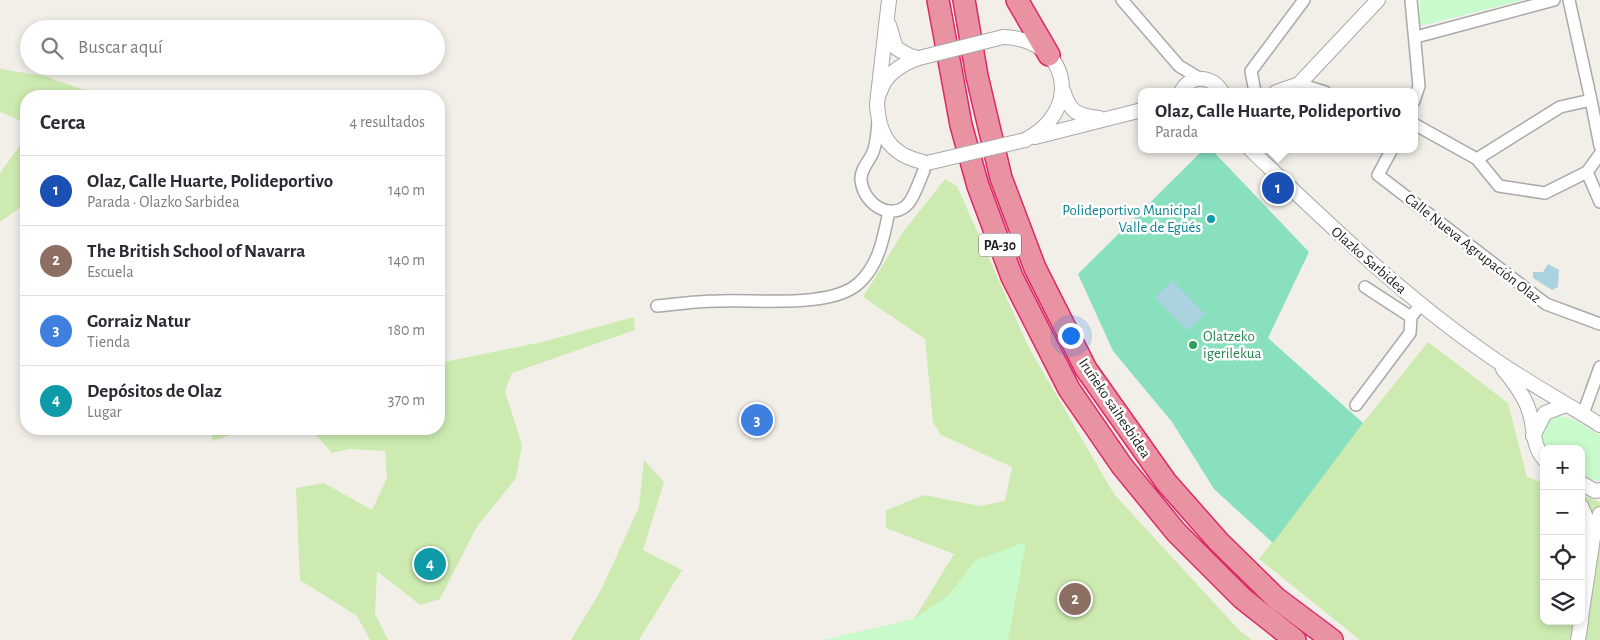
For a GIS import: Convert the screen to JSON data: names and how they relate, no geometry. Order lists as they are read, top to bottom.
{
  "streets": {
    "highway": ["PA-30", "Iruñeko saihesbidea"],
    "street": ["Calle Nueva Agrupación Olaz", "Olazko Sarbidea"]
  },
  "places": ["Polideportivo Municipal Valle de Egüés", "Olatzeko igerilekua"],
  "page": {
    "search": "Buscar aquí",
    "popup": ["Olaz, Calle Huarte, Polideportivo", "Parada"],
    "heading": ["Cerca", "4 resultados"],
    "list": [
      {
        "mark": "1",
        "name": "Olaz, Calle Huarte, Polideportivo",
        "note": "Parada · Olazko Sarbidea",
        "value": "140 m"
      },
      {
        "mark": "2",
        "name": "The British School of Navarra",
        "note": "Escuela",
        "value": "140 m"
      },
      {
        "mark": "3",
        "name": "Gorraiz Natur",
        "note": "Tienda",
        "value": "180 m"
      },
      {
        "mark": "4",
        "name": "Depósitos de Olaz",
        "note": "Lugar",
        "value": "370 m"
      }
    ],
    "pins": [
      "1",
      "3",
      "4",
      "2"
    ],
    "map_buttons": ["+", "−"]
  }
}
